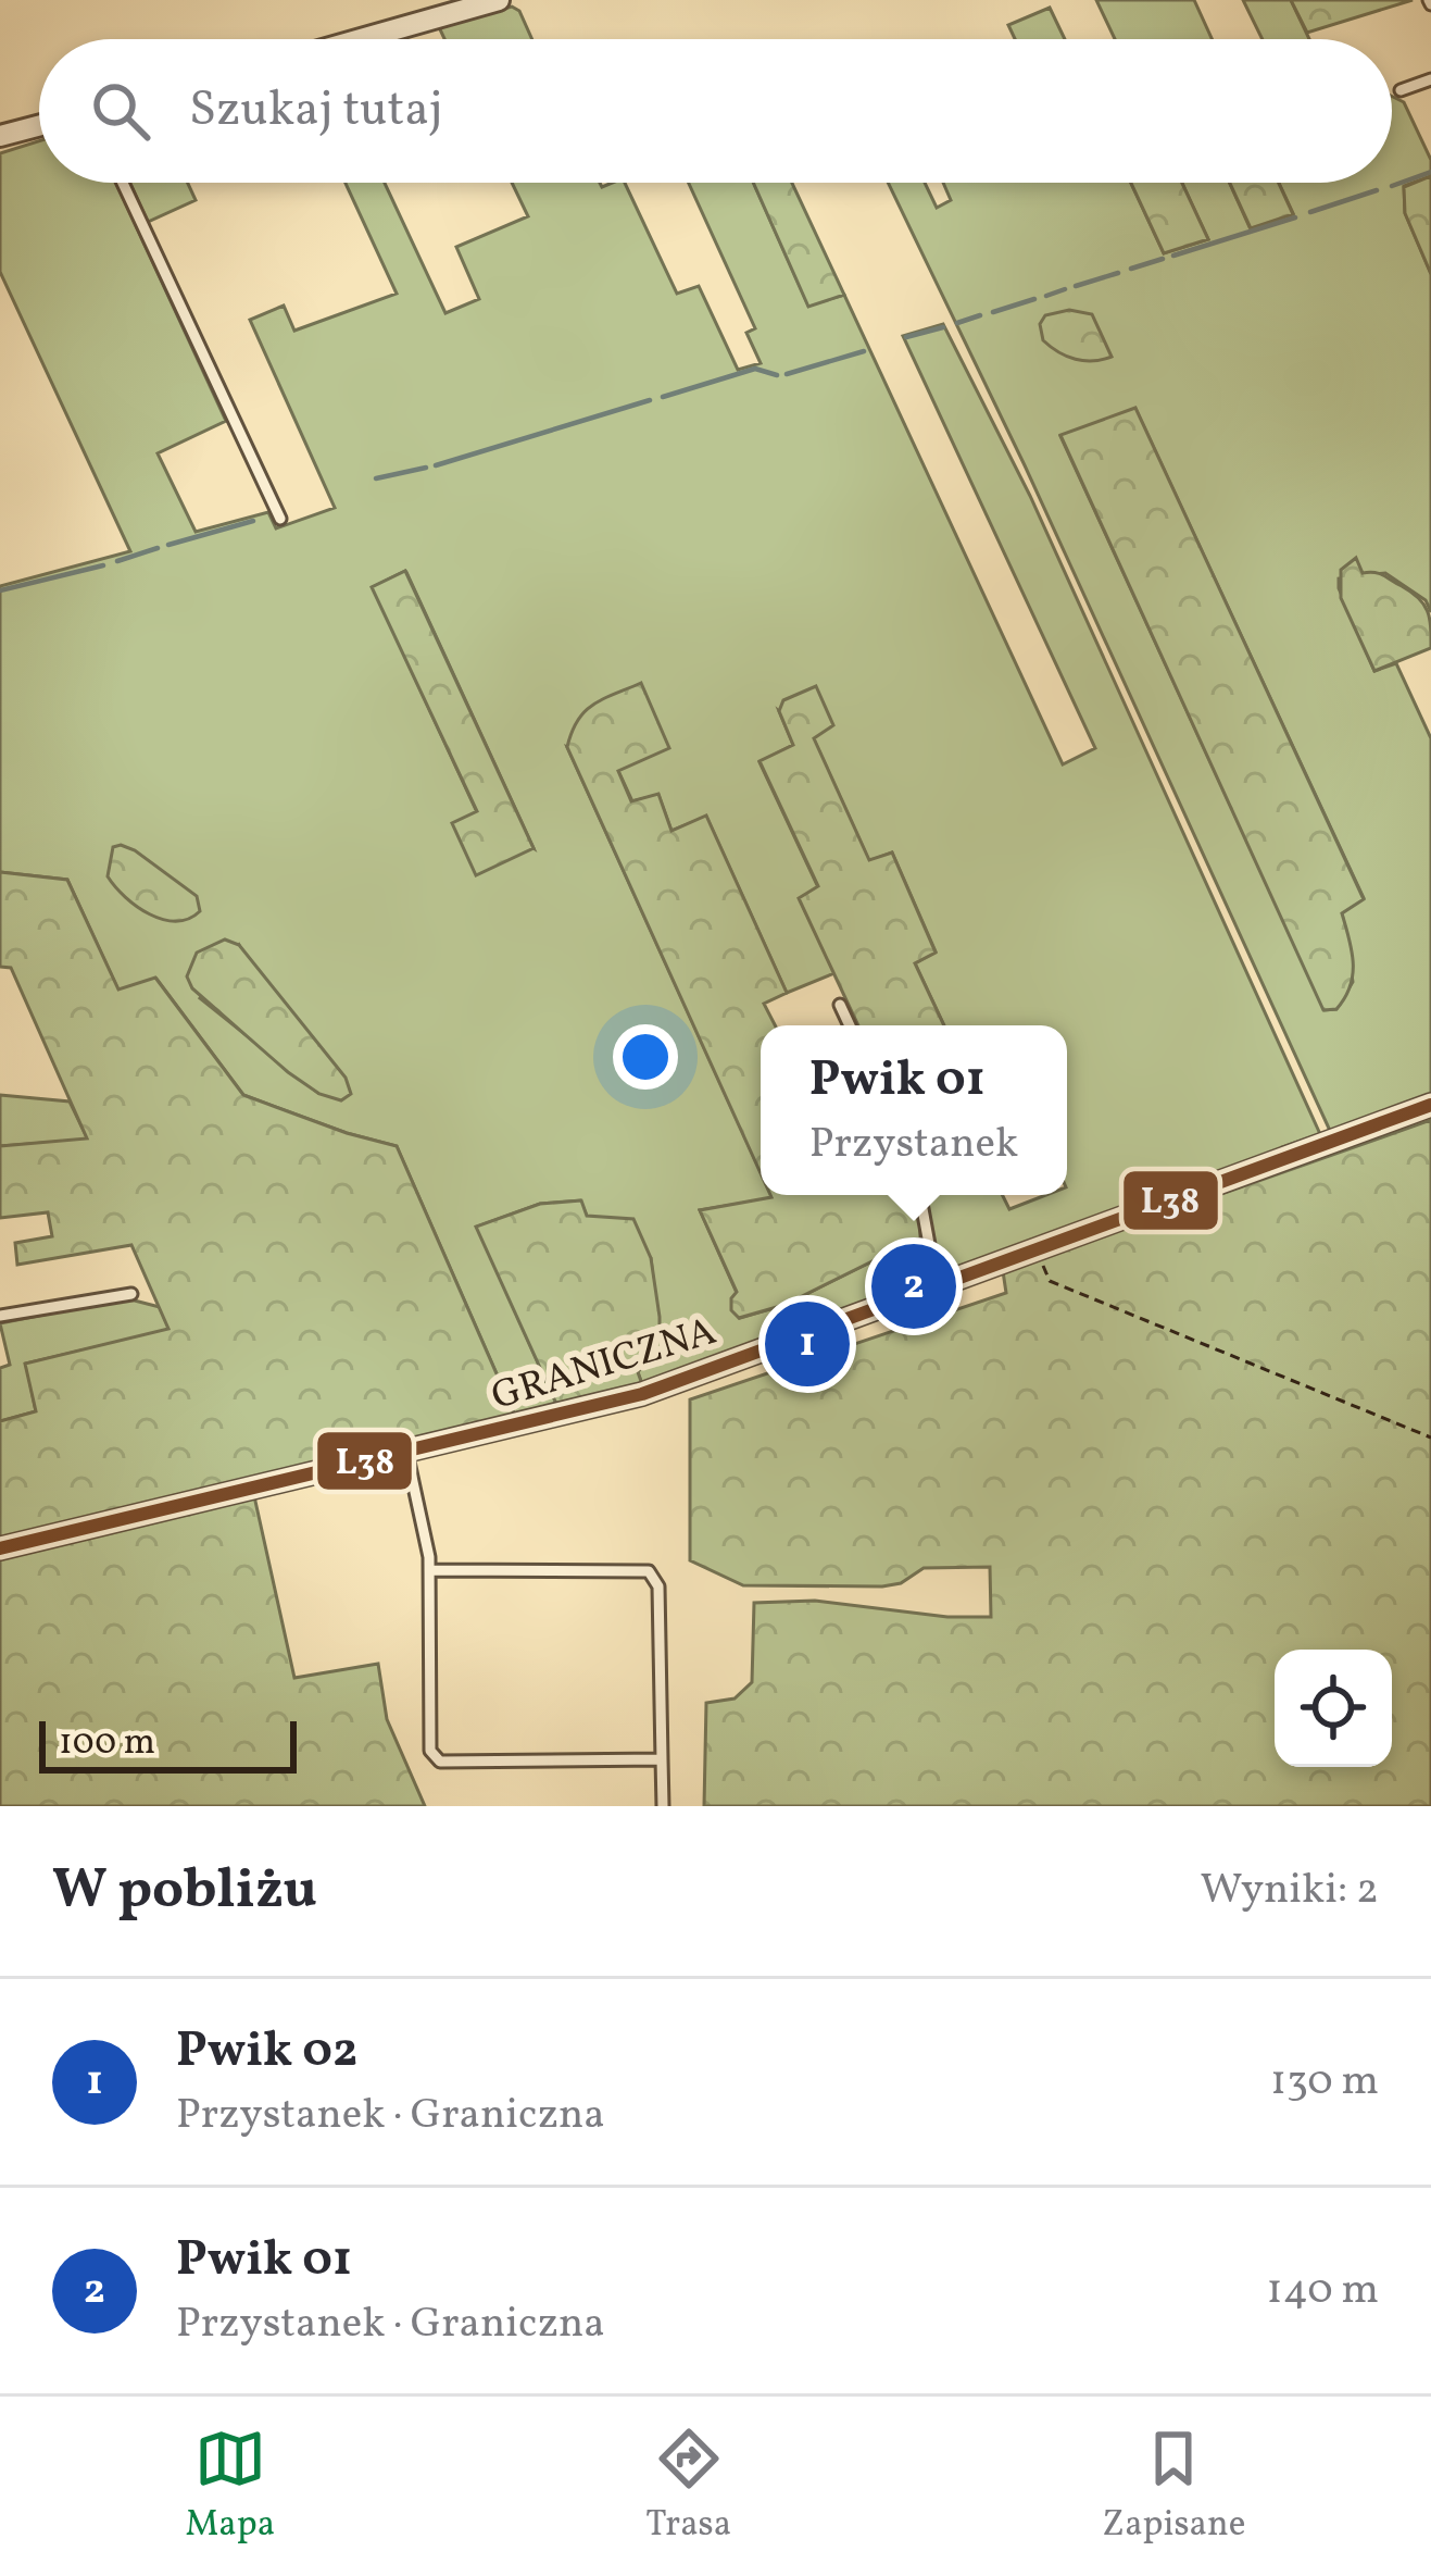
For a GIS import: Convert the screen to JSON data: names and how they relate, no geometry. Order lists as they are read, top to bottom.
{
  "streets": {
    "street": ["GRANICZNA"]
  },
  "lines": ["transit line L38"],
  "scale_bar": "100 m",
  "page": {
    "search": "Szukaj tutaj",
    "popup": ["Pwik 01", "Przystanek"],
    "pins": ["2", "1"],
    "scale": "100 m",
    "heading": ["W pobliżu", "Wyniki: 2"],
    "list": [
      {
        "mark": "1",
        "name": "Pwik 02",
        "note": "Przystanek · Graniczna",
        "value": "130 m"
      },
      {
        "mark": "2",
        "name": "Pwik 01",
        "note": "Przystanek · Graniczna",
        "value": "140 m"
      }
    ],
    "nav": ["Mapa", "Trasa", "Zapisane"]
  }
}
